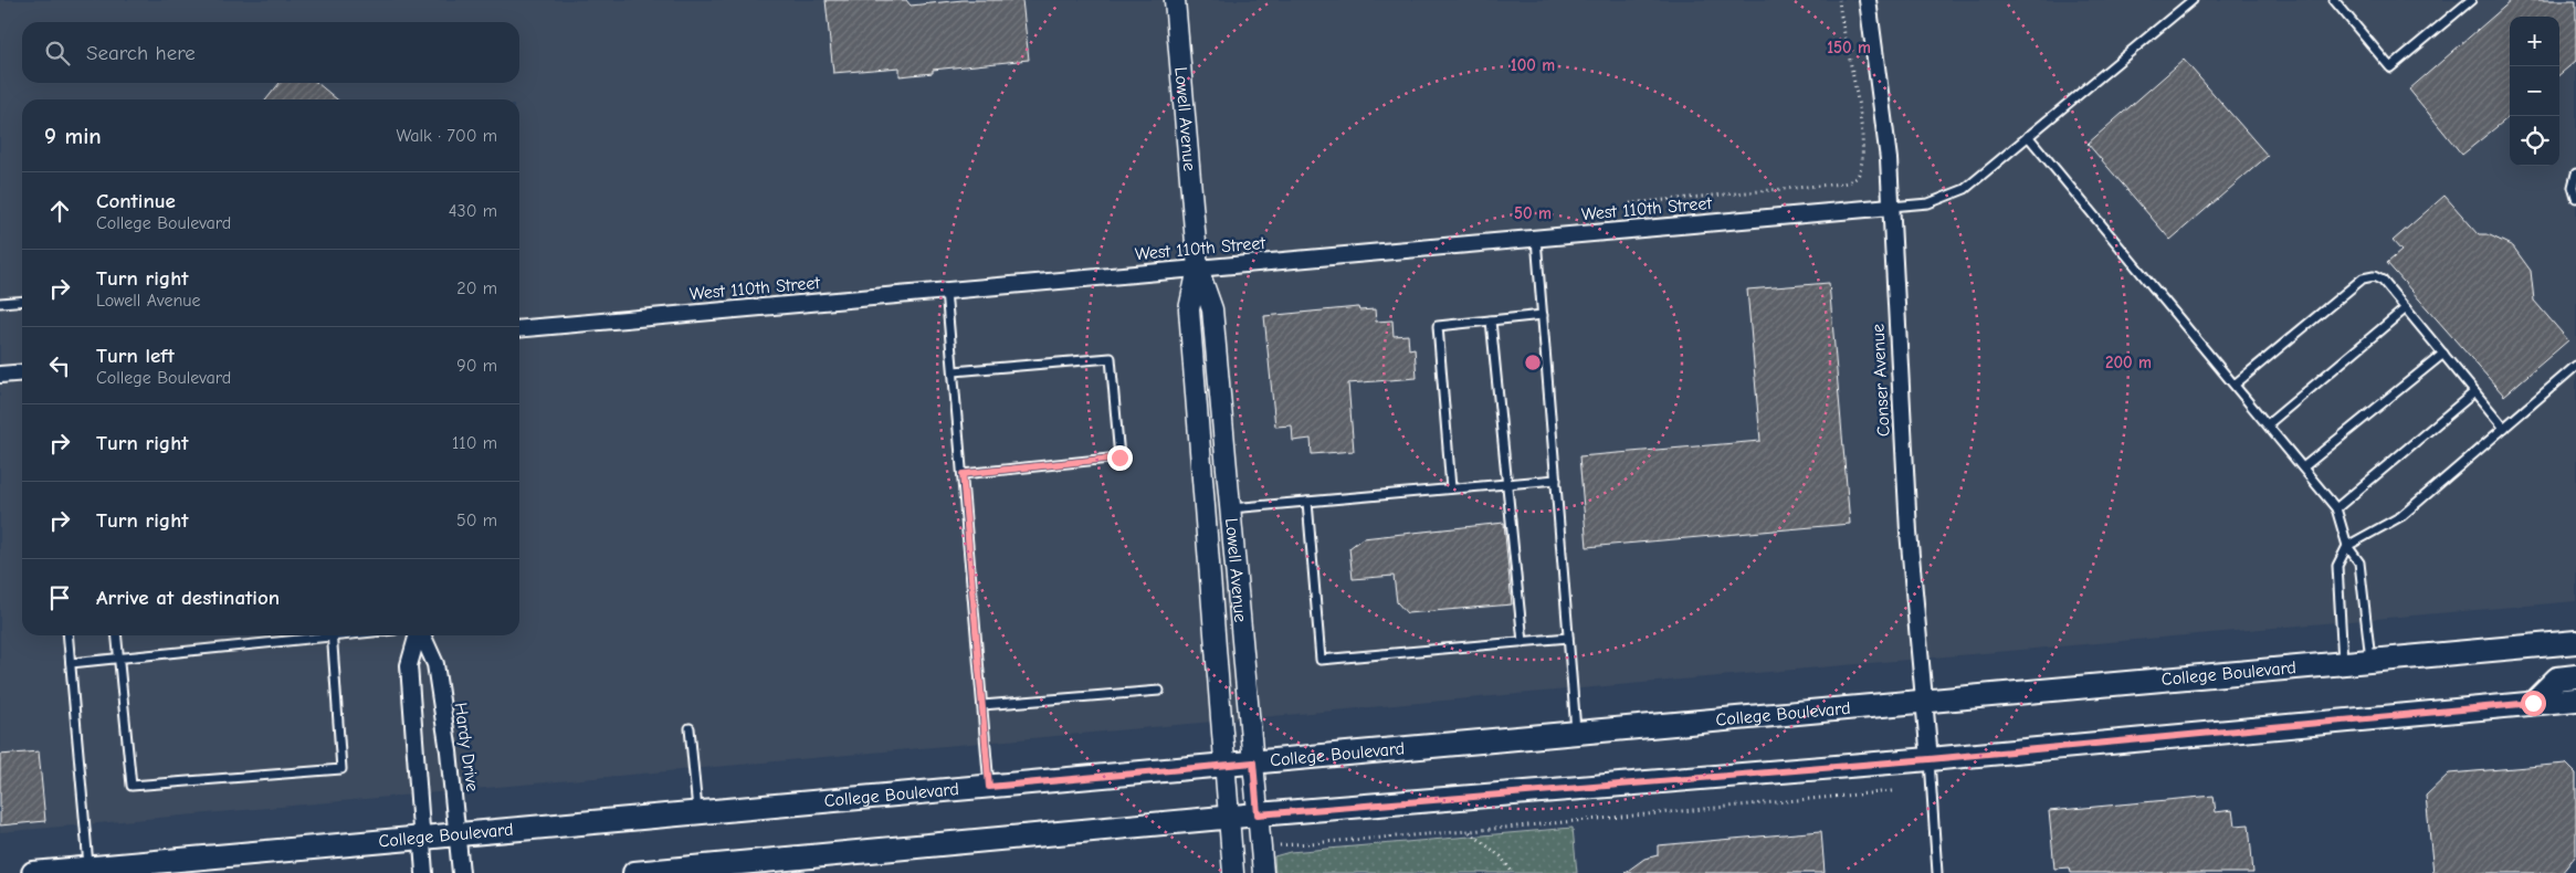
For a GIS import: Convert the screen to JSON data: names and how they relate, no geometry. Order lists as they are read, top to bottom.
{
  "streets": {
    "main road": ["College Boulevard"],
    "street": [
      "Lowell Avenue",
      "West 110th Street",
      "Conser Avenue",
      "Hardy Drive"
    ]
  },
  "crossings": [
    ["Lowell Avenue", "West 110th Street"],
    ["Lowell Avenue", "College Boulevard"],
    ["West 110th Street", "Conser Avenue"],
    ["Conser Avenue", "College Boulevard"],
    ["College Boulevard", "Hardy Drive"]
  ],
  "page": {
    "map_buttons": ["+", "−"],
    "search": "Search here",
    "heading": ["9 min", "Walk · 700 m"],
    "list": [
      ["Continue", "College Boulevard", "430 m"],
      ["Turn right", "Lowell Avenue", "20 m"],
      ["Turn left", "College Boulevard", "90 m"],
      ["Turn right", "110 m"],
      ["Turn right", "50 m"],
      "Arrive at destination"
    ]
  },
  "rings": [
    "150 m",
    "100 m",
    "50 m",
    "200 m"
  ]
}
